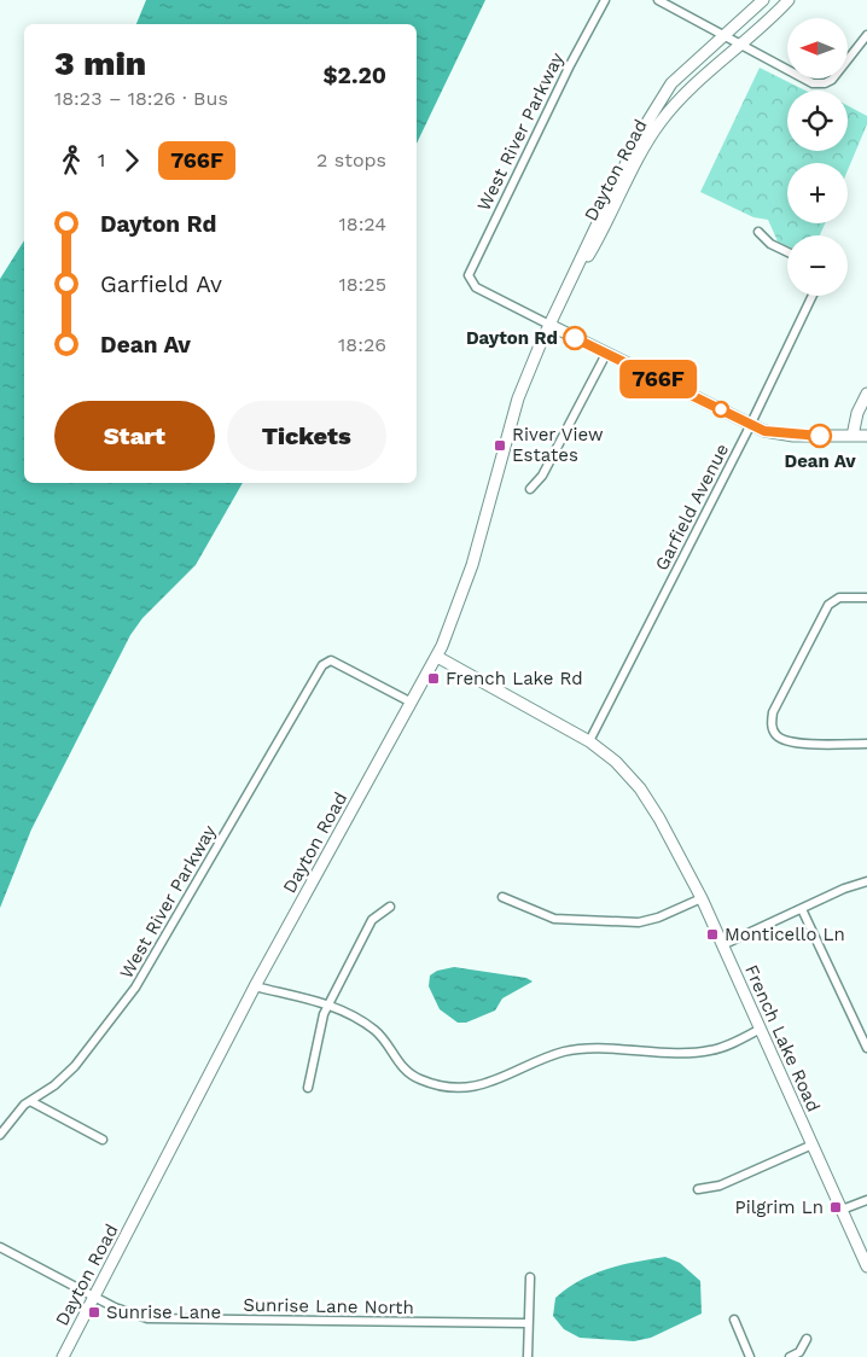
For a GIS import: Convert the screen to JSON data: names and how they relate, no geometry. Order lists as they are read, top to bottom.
{
  "streets": {
    "main road": ["Dayton Road", "French Lake Road"],
    "street": ["West River Parkway", "Garfield Avenue", "Sunrise Lane North"]
  },
  "crossings": [
    ["West River Parkway", "Dayton Road"],
    ["Dayton Road", "French Lake Road"],
    ["Dayton Road", "Sunrise Lane North"],
    ["Garfield Avenue", "French Lake Road"]
  ],
  "places": {
    "other": ["Dayton Rd", "Dean Av"],
    "transit": [
      "River View Estates",
      "French Lake Rd",
      "Monticello Ln",
      "Pilgrim Ln",
      "Sunrise Lane"
    ]
  },
  "lines": ["bus line 766F"],
  "north": "left",
  "page": {
    "on_map": "766F",
    "map_buttons": ["+", "−"],
    "heading": ["3 min", "18:23 – 18:26 · Bus", "$2.20"],
    "legs": ["1", "766F", "2 stops"],
    "list": [
      {
        "name": "Dayton Rd",
        "value": "18:24"
      },
      {
        "name": "Garfield Av",
        "value": "18:25"
      },
      {
        "name": "Dean Av",
        "value": "18:26"
      }
    ],
    "buttons": ["Start", "Tickets"]
  }
}
